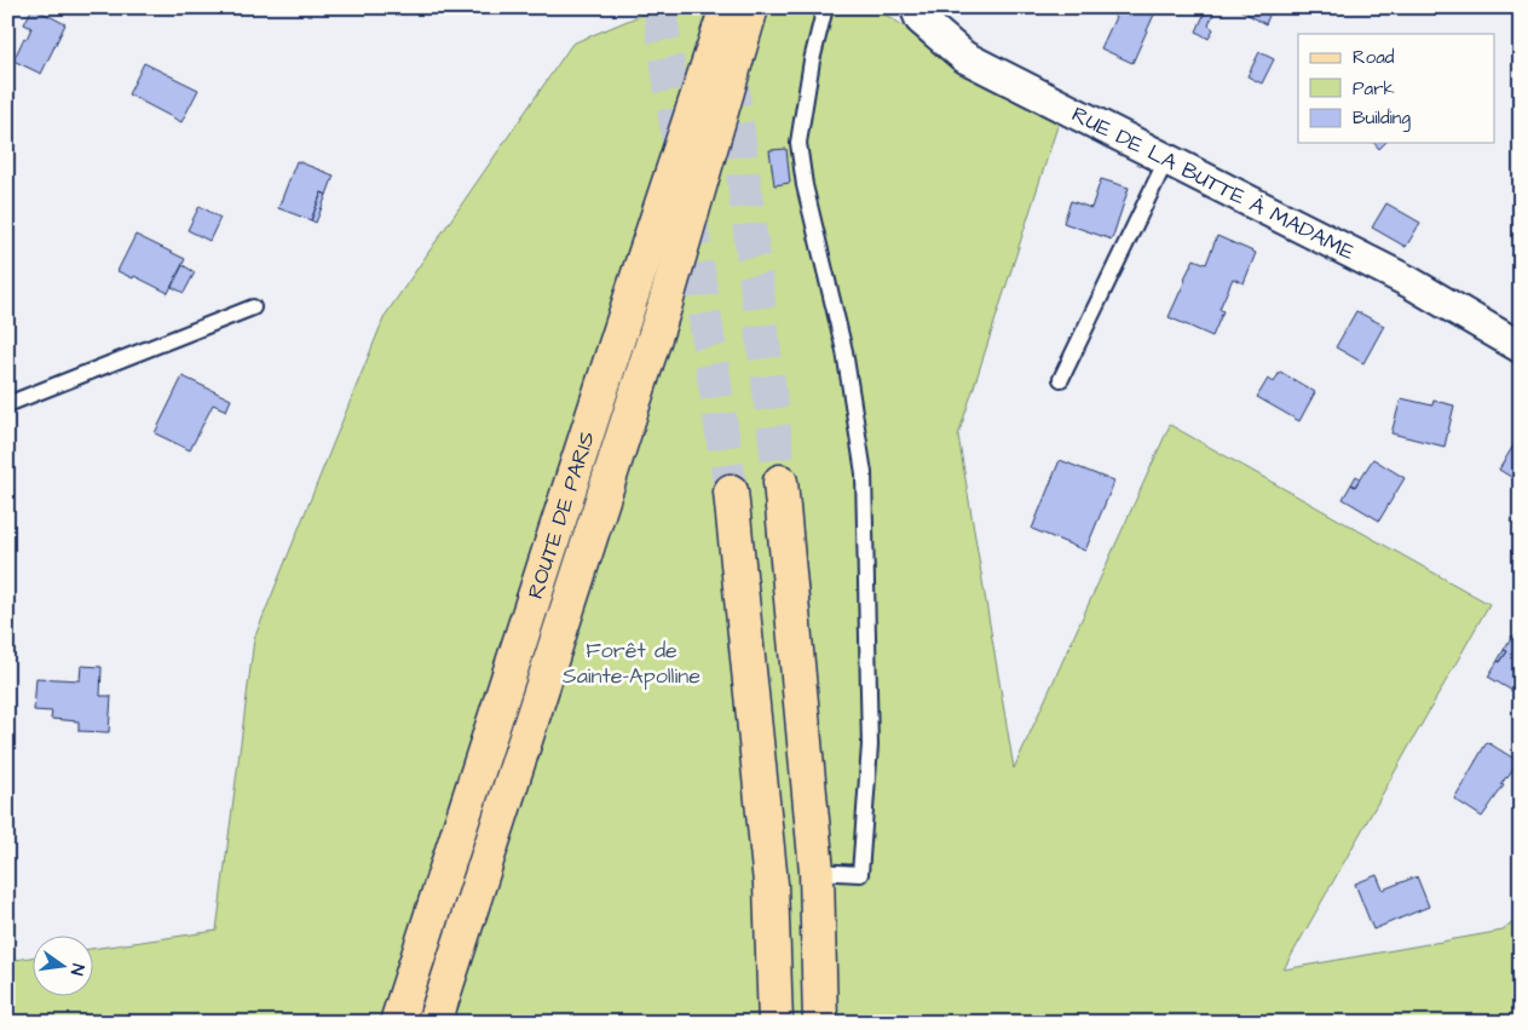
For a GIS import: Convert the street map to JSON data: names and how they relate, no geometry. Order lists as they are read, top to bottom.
{
  "streets": {
    "main road": ["ROUTE DE PARIS"],
    "street": ["RUE DE LA BUTTE À MADAME"]
  },
  "parks": ["Forêt de Sainte-Apolline"],
  "legend": ["Road", "Park", "Building"],
  "north": "right"
}
